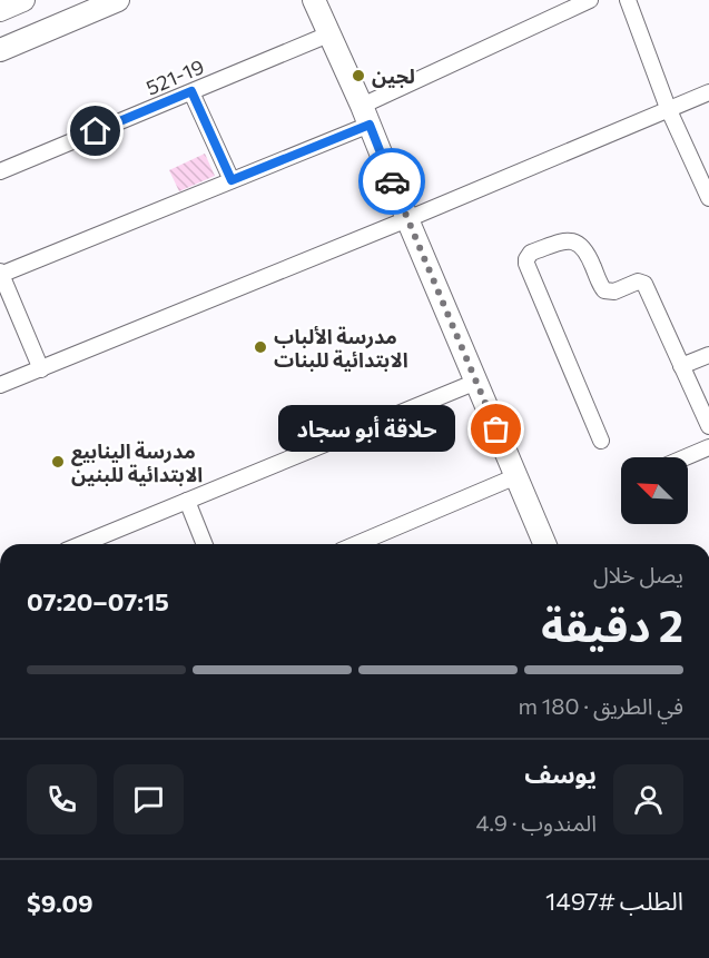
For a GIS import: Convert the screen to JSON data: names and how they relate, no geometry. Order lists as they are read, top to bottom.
{
  "streets": {
    "street": ["521-19"]
  },
  "places": [
    "لجين",
    "مدرسة الألباب الابتدائية للبنات",
    "حلاقة أبو سجاد",
    "مدرسة الينابيع الابتدائية للبنين"
  ],
  "north": "top left",
  "page": {
    "bubble": "حلاقة أبو سجاد",
    "heading": ["2 دقيقة", "يصل خلال", "07:15–07:20"],
    "panel": [
      "يوسف",
      "المندوب · 4.9",
      "الطلب #1497",
      "$9.09"
    ],
    "bar": "في الطريق · 180 m"
  }
}
